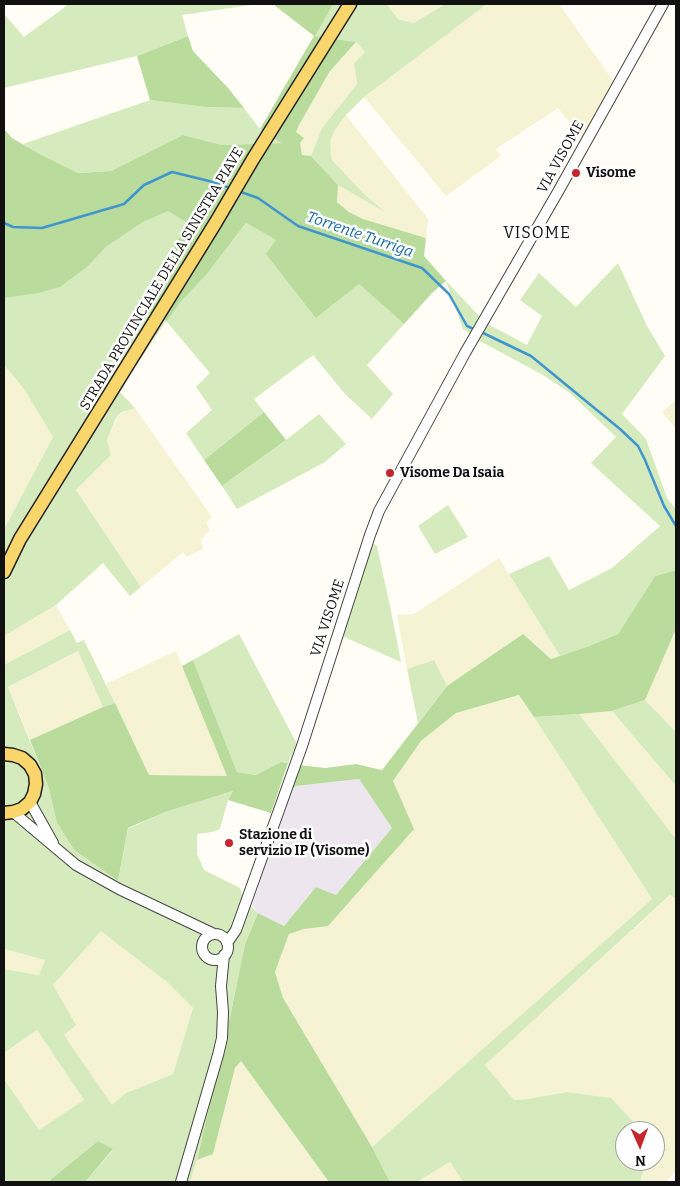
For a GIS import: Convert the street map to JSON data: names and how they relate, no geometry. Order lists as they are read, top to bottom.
{
  "streets": {
    "main road": ["STRADA PROVINCIALE DELLA SINISTRA PIAVE"],
    "street": ["VIA VISOME"]
  },
  "districts": ["VISOME"],
  "water": ["Torrente Turriga"],
  "places": ["Visome", "Visome Da Isaia", "Stazione di servizio IP (Visome)"],
  "north": "bottom"
}
